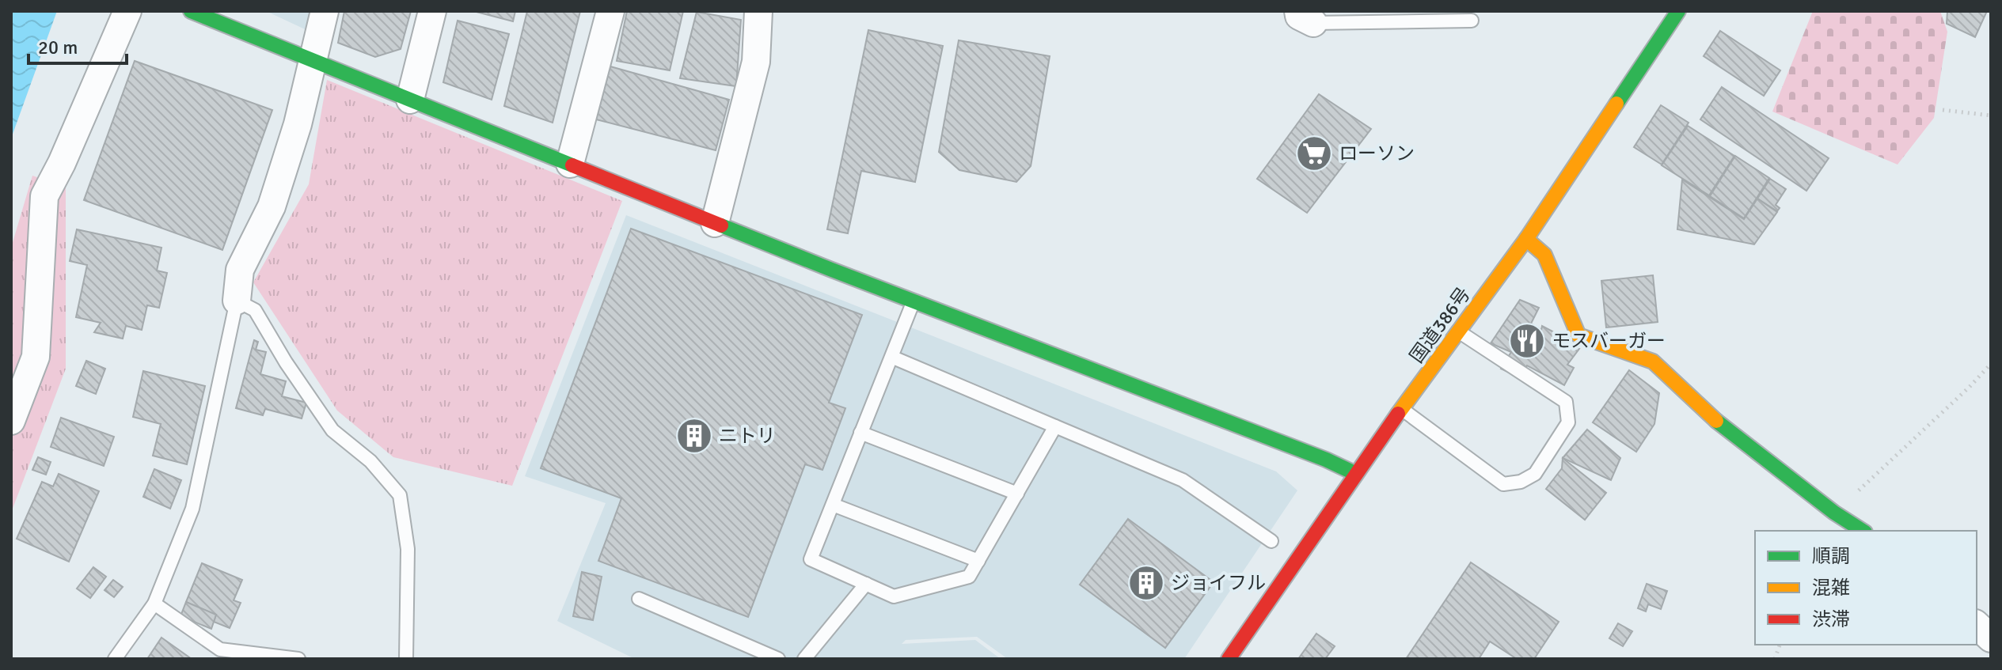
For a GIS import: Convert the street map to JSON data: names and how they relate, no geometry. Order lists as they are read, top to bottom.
{
  "streets": {
    "main road": ["国道386号"]
  },
  "places": {
    "supermarket": ["ローソン"],
    "restaurant": ["モスバーガー"],
    "building": ["ニトリ", "ジョイフル"]
  },
  "legend": ["順調", "混雑", "渋滞"],
  "scale_bar": "20 m"
}
